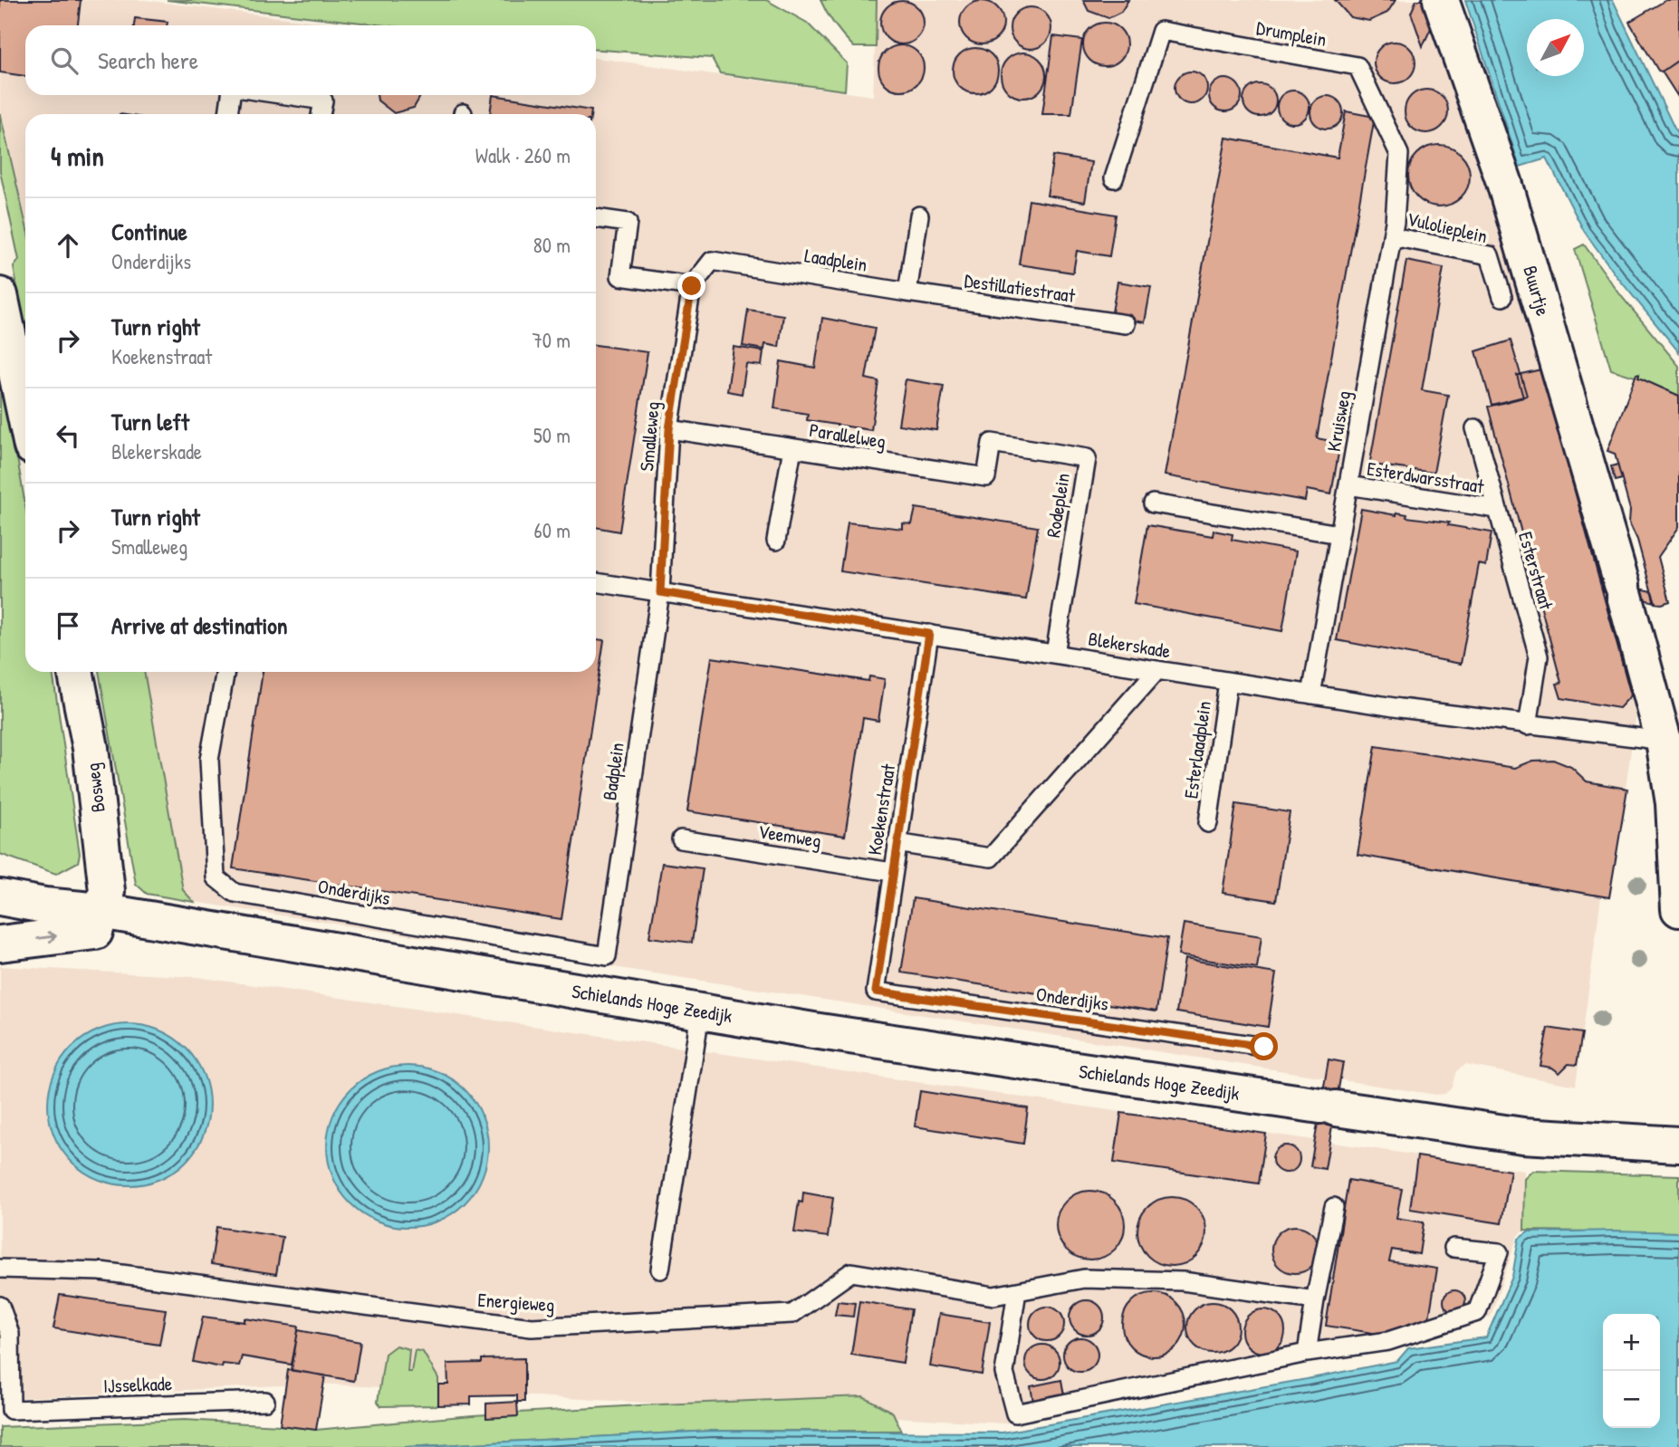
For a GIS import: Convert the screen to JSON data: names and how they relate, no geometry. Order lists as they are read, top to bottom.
{
  "streets": {
    "main road": ["Buurtje", "Bosweg", "Schielands Hoge Zeedijk"],
    "lane": [
      "Drumplein",
      "Vulolieplein",
      "Laadplein",
      "Destillatiestraat",
      "Kruisweg",
      "Parallelweg",
      "Smalleweg",
      "Esterdwarsstraat",
      "Rodeplein",
      "Esterstraat",
      "Blekerskade",
      "Esterlaadplein",
      "Badplein",
      "Koekenstraat",
      "Veemweg",
      "Onderdijks",
      "Energieweg",
      "IJsselkade"
    ]
  },
  "crossings": [
    ["Drumplein", "Kruisweg"],
    ["Vulolieplein", "Kruisweg"],
    ["Laadplein", "Destillatiestraat"],
    ["Laadplein", "Smalleweg"],
    ["Buurtje", "Blekerskade"],
    ["Kruisweg", "Esterdwarsstraat"],
    ["Kruisweg", "Blekerskade"],
    ["Parallelweg", "Smalleweg"],
    ["Parallelweg", "Rodeplein"],
    ["Smalleweg", "Blekerskade"],
    ["Smalleweg", "Badplein"],
    ["Esterdwarsstraat", "Esterstraat"],
    ["Rodeplein", "Blekerskade"],
    ["Esterstraat", "Blekerskade"],
    ["Blekerskade", "Esterlaadplein"],
    ["Blekerskade", "Badplein"],
    ["Blekerskade", "Koekenstraat"],
    ["Badplein", "Onderdijks"],
    ["Bosweg", "Schielands Hoge Zeedijk"],
    ["Koekenstraat", "Veemweg"],
    ["Koekenstraat", "Onderdijks"]
  ],
  "north": "top right",
  "page": {
    "search": "Search here",
    "heading": ["4 min", "Walk · 260 m"],
    "list": [
      ["Continue", "Onderdijks", "80 m"],
      ["Turn right", "Koekenstraat", "70 m"],
      ["Turn left", "Blekerskade", "50 m"],
      ["Turn right", "Smalleweg", "60 m"],
      "Arrive at destination"
    ],
    "map_buttons": ["+", "−"]
  }
}
